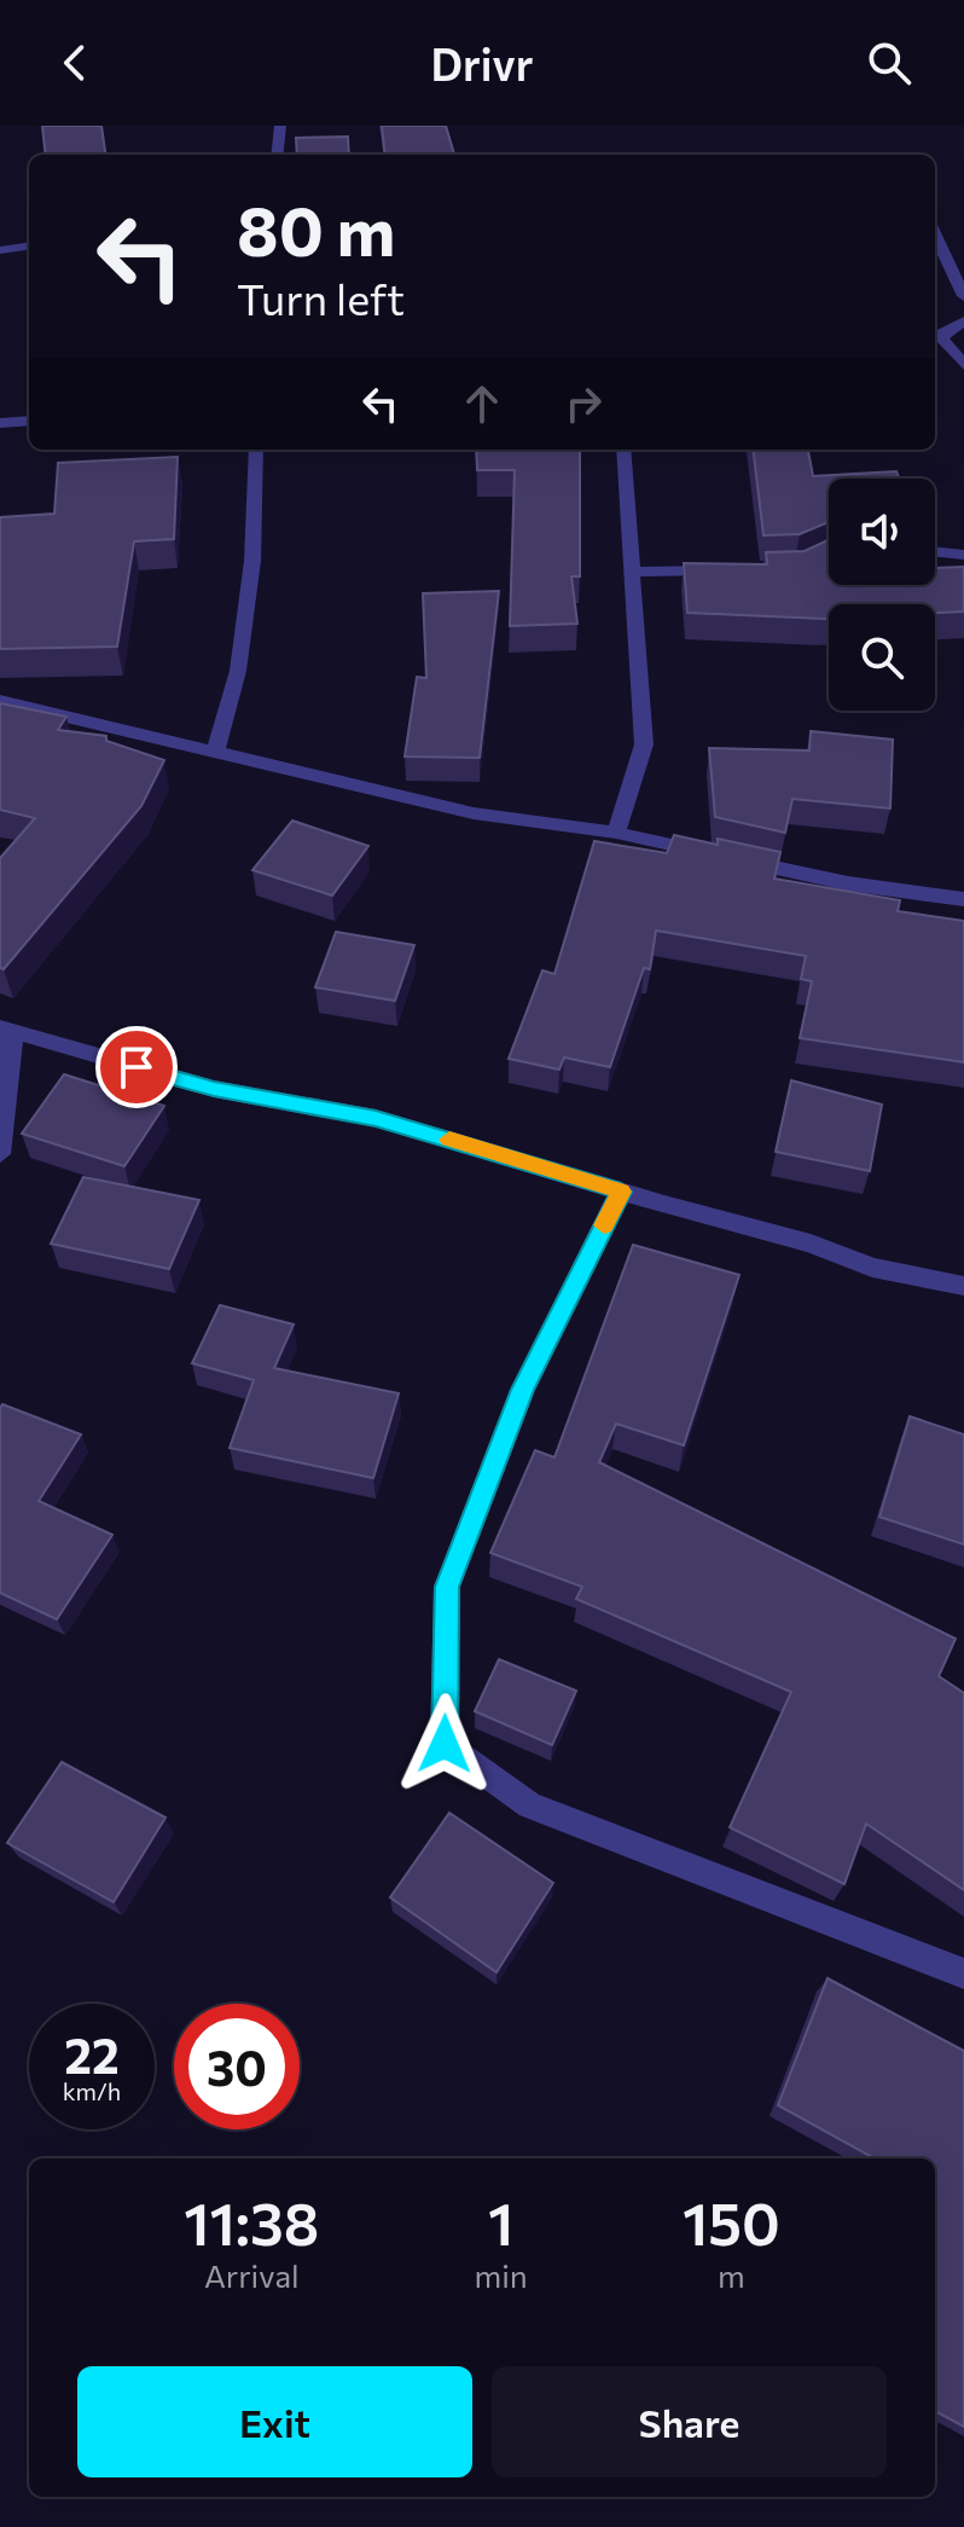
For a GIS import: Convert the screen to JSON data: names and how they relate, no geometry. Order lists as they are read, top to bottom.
{
  "page": {
    "header": "Drivr",
    "turn": ["80 m", "Turn left"],
    "speed": "22 km/h",
    "limit": "30",
    "eta": [
      "11:38",
      "Arrival",
      "1",
      "min",
      "150",
      "m"
    ],
    "buttons": ["Exit", "Share"]
  }
}
